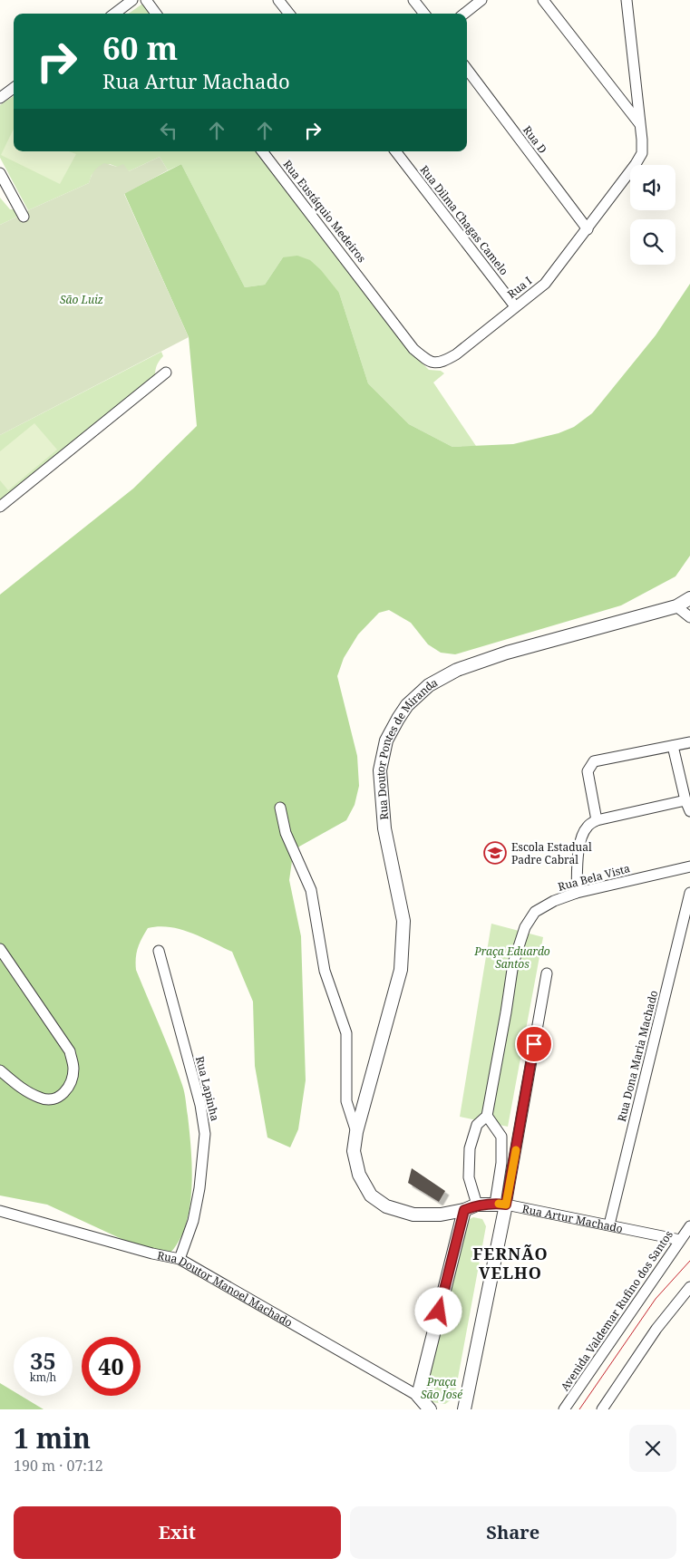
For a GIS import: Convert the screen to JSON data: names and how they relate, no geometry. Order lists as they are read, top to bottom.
{
  "streets": {
    "street": [
      "Rua D",
      "Rua Eustáquio Medeiros",
      "Rua Dilma Chagas Camelo",
      "Rua I",
      "Rua Doutor Pontes de Miranda",
      "Rua Bela Vista",
      "Rua Dona Maria Machado",
      "Rua Lapinha",
      "Rua Artur Machado",
      "Rua Doutor Manoel Machado",
      "Avenida Valdemar Rufino dos Santos"
    ]
  },
  "crossings": [
    ["Rua D", "Rua I"],
    ["Rua Eustáquio Medeiros", "Rua I"],
    ["Rua Dilma Chagas Camelo", "Rua I"],
    ["Rua Doutor Pontes de Miranda", "Rua Artur Machado"],
    ["Rua Dona Maria Machado", "Rua Artur Machado"],
    ["Rua Lapinha", "Rua Doutor Manoel Machado"],
    ["Rua Artur Machado", "Avenida Valdemar Rufino dos Santos"]
  ],
  "districts": ["FERNÃO VELHO"],
  "parks": ["São Luiz", "Praça Eduardo Santos", "Praça São José"],
  "places": {
    "school or university": ["Escola Estadual Padre Cabral"]
  },
  "page": {
    "turn": ["60 m", "Rua Artur Machado"],
    "speed": "35 km/h",
    "limit": "40",
    "heading": ["1 min", "190 m · 07:12"],
    "buttons": ["Exit", "Share"]
  }
}
